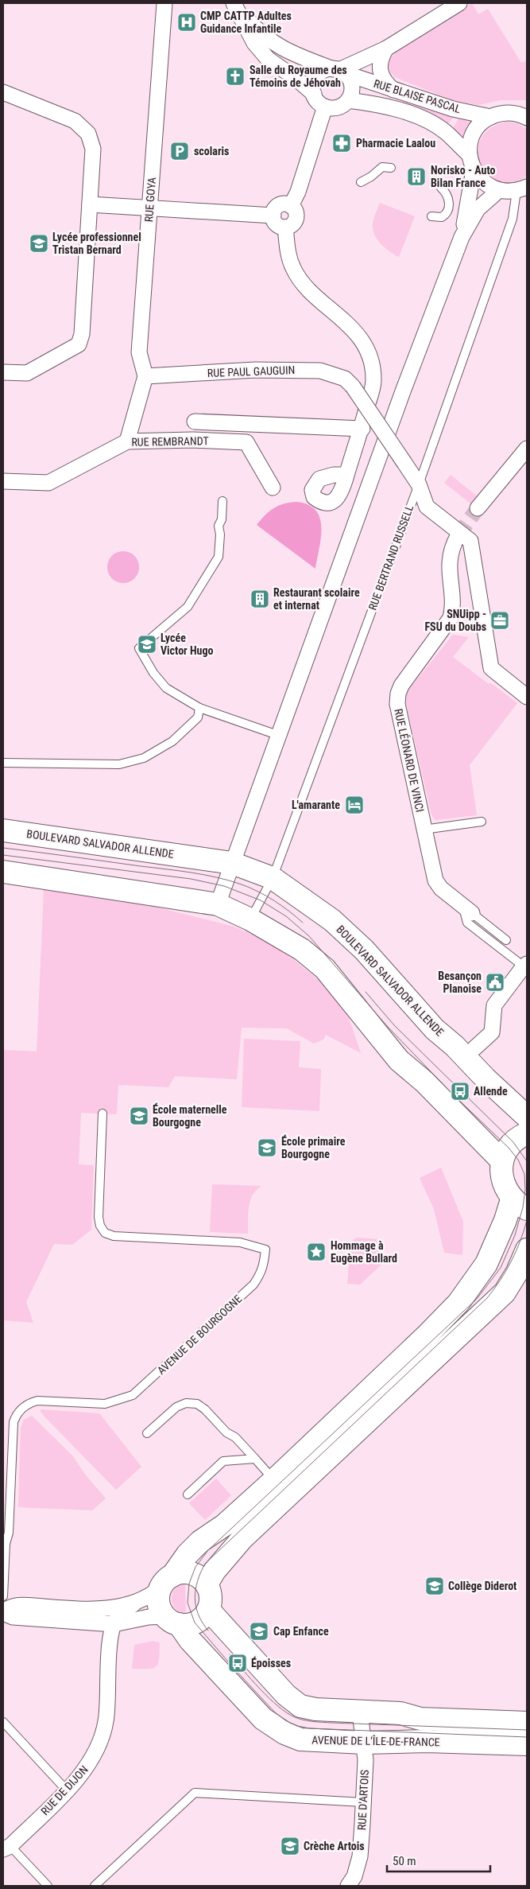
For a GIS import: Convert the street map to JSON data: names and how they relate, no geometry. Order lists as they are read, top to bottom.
{
  "streets": {
    "street": [
      "RUE BLAISE PASCAL",
      "RUE GOYA",
      "RUE PAUL GAUGUIN",
      "RUE REMBRANDT",
      "RUE LÉONARD DE VINCI",
      "BOULEVARD SALVADOR ALLENDE",
      "AVENUE DE L’ÎLE-DE-FRANCE",
      "RUE DE DIJON",
      "RUE D'ARTOIS"
    ],
    "lane": ["RUE BERTRAND RUSSELL", "AVENUE DE BOURGOGNE"]
  },
  "crossings": [
    ["RUE GOYA", "RUE PAUL GAUGUIN"],
    ["RUE PAUL GAUGUIN", "RUE BERTRAND RUSSELL"],
    ["RUE BERTRAND RUSSELL", "BOULEVARD SALVADOR ALLENDE"],
    ["AVENUE DE L’ÎLE-DE-FRANCE", "RUE D'ARTOIS"]
  ],
  "places": {
    "hospital": ["CMP CATTP Adultes Guidance Infantile"],
    "church": ["Salle du Royaume des Témoins de Jéhovah"],
    "pharmacy": ["Pharmacie Laalou"],
    "parking": ["scolaris"],
    "building": ["Norisko - Auto Bilan France", "Restaurant scolaire et internat"],
    "school or university": [
      "Lycée professionnel Tristan Bernard",
      "Lycée Victor Hugo",
      "École maternelle Bourgogne",
      "École primaire Bourgogne",
      "Collège Diderot",
      "Cap Enfance",
      "Crèche Artois"
    ],
    "office": ["SNUipp - FSU du Doubs"],
    "hotel": ["L'amarante"],
    "public building": ["Besançon Planoise"],
    "bus stop": ["Allende", "Époisses"],
    "place": ["Hommage à Eugène Bullard"]
  },
  "scale_bar": "50 m"
}
